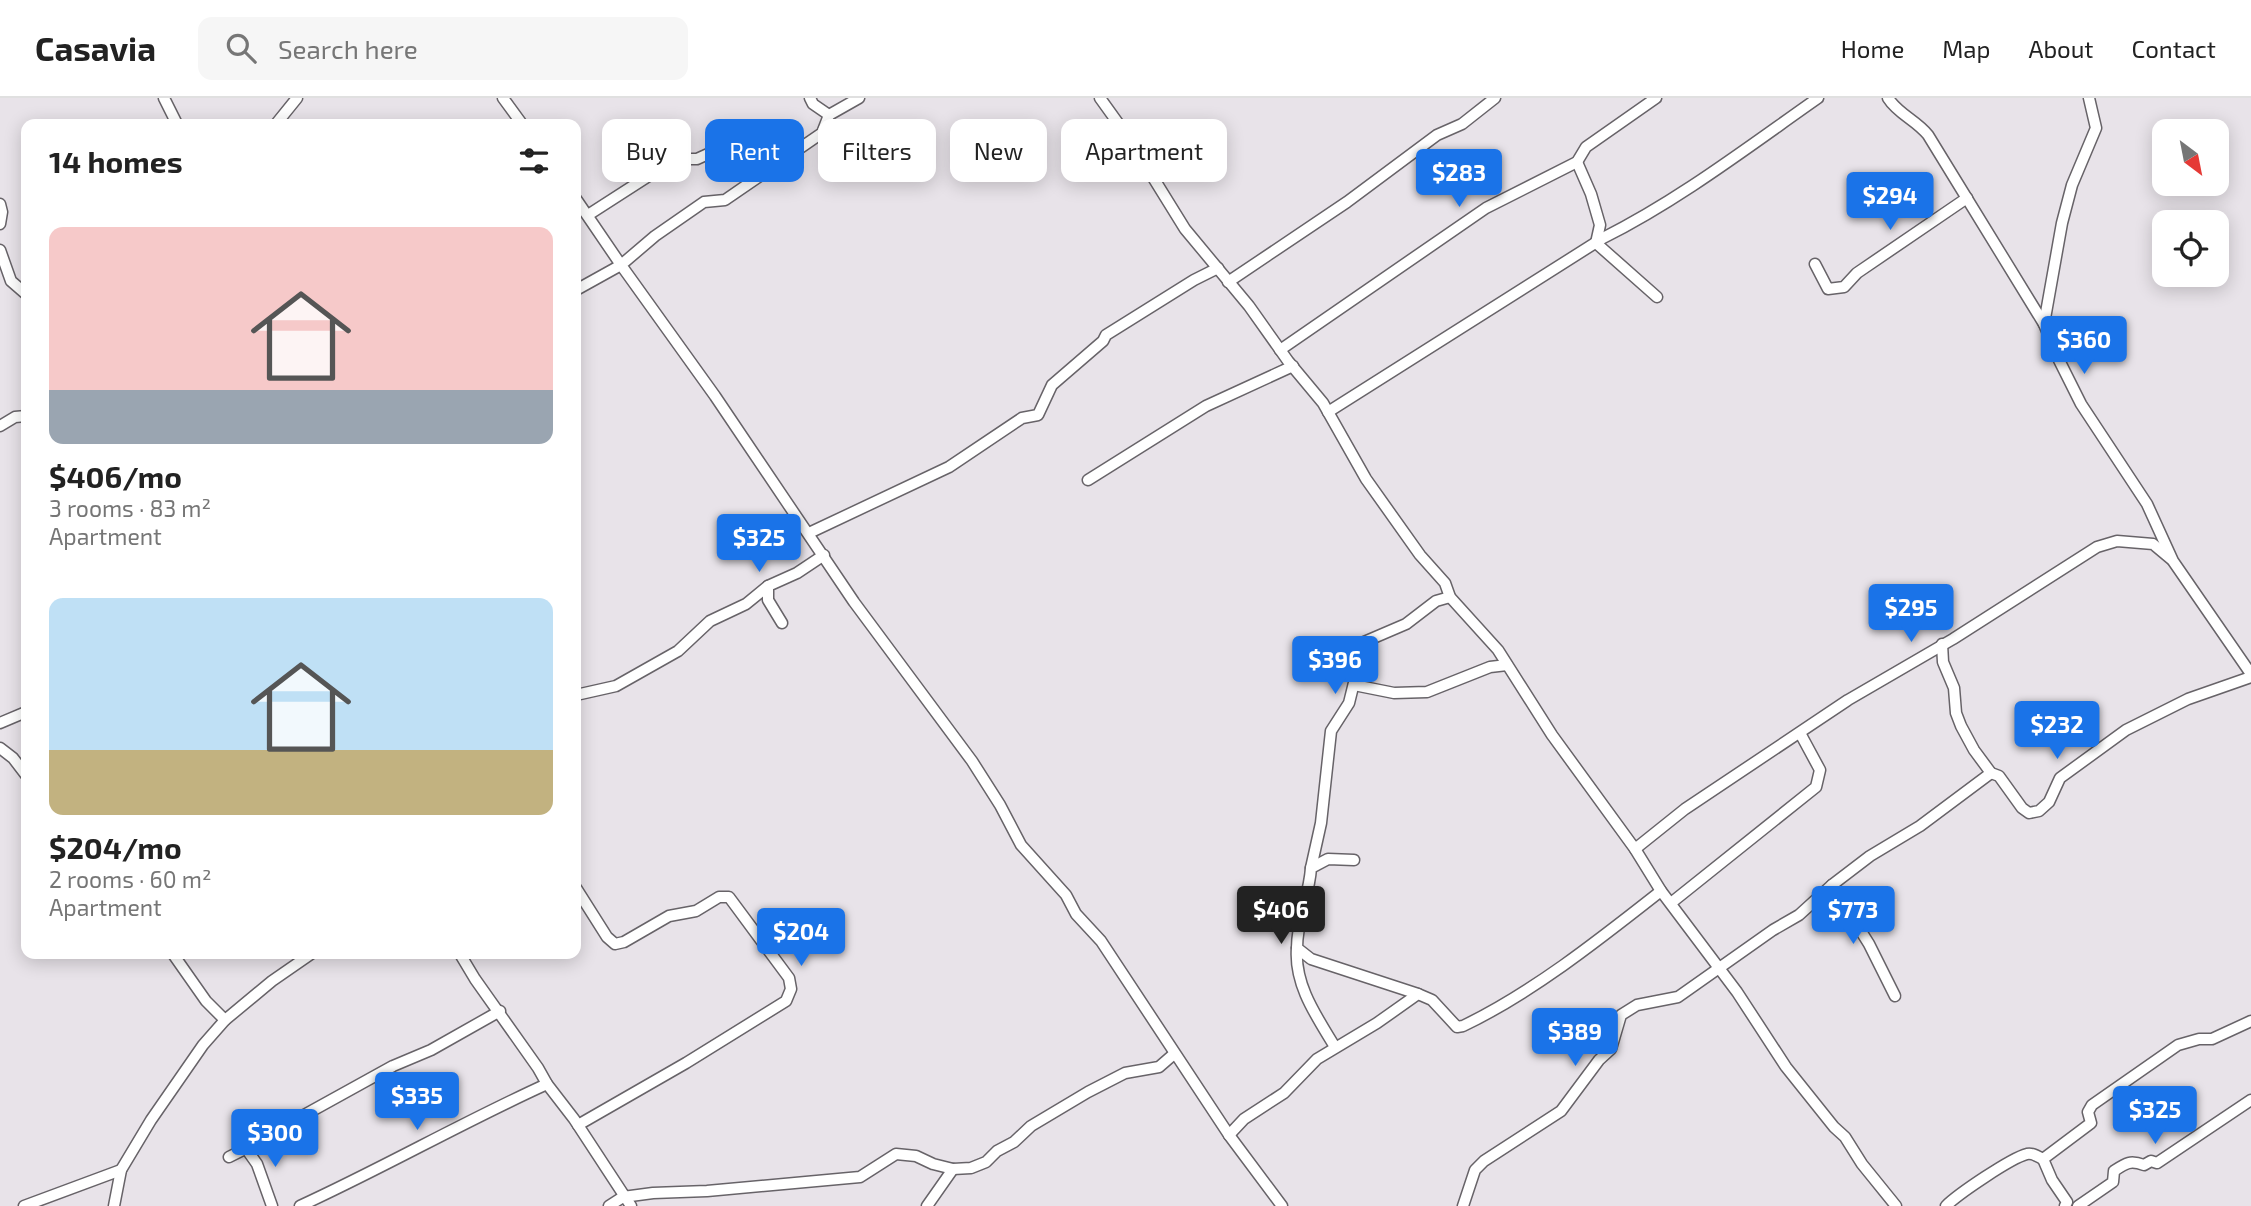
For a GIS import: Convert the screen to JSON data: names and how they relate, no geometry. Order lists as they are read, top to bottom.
{
  "north": "bottom right",
  "page": {
    "header": "Casavia",
    "search": "Search here",
    "nav": [
      "Home",
      "Map",
      "About",
      "Contact"
    ],
    "chip": [
      "Buy",
      "Rent",
      "Filters",
      "New",
      "Apartment"
    ],
    "heading": "14 homes",
    "price": [
      "$283",
      "$294",
      "$360",
      "$325",
      "$295",
      "$396",
      "$232",
      "$406",
      "$773",
      "$204",
      "$389",
      "$335",
      "$325",
      "$300"
    ],
    "list": [
      {
        "name": "$406/mo",
        "note": "3 rooms · 83 m² · Apartment"
      },
      {
        "name": "$204/mo",
        "note": "2 rooms · 60 m² · Apartment"
      }
    ]
  }
}
